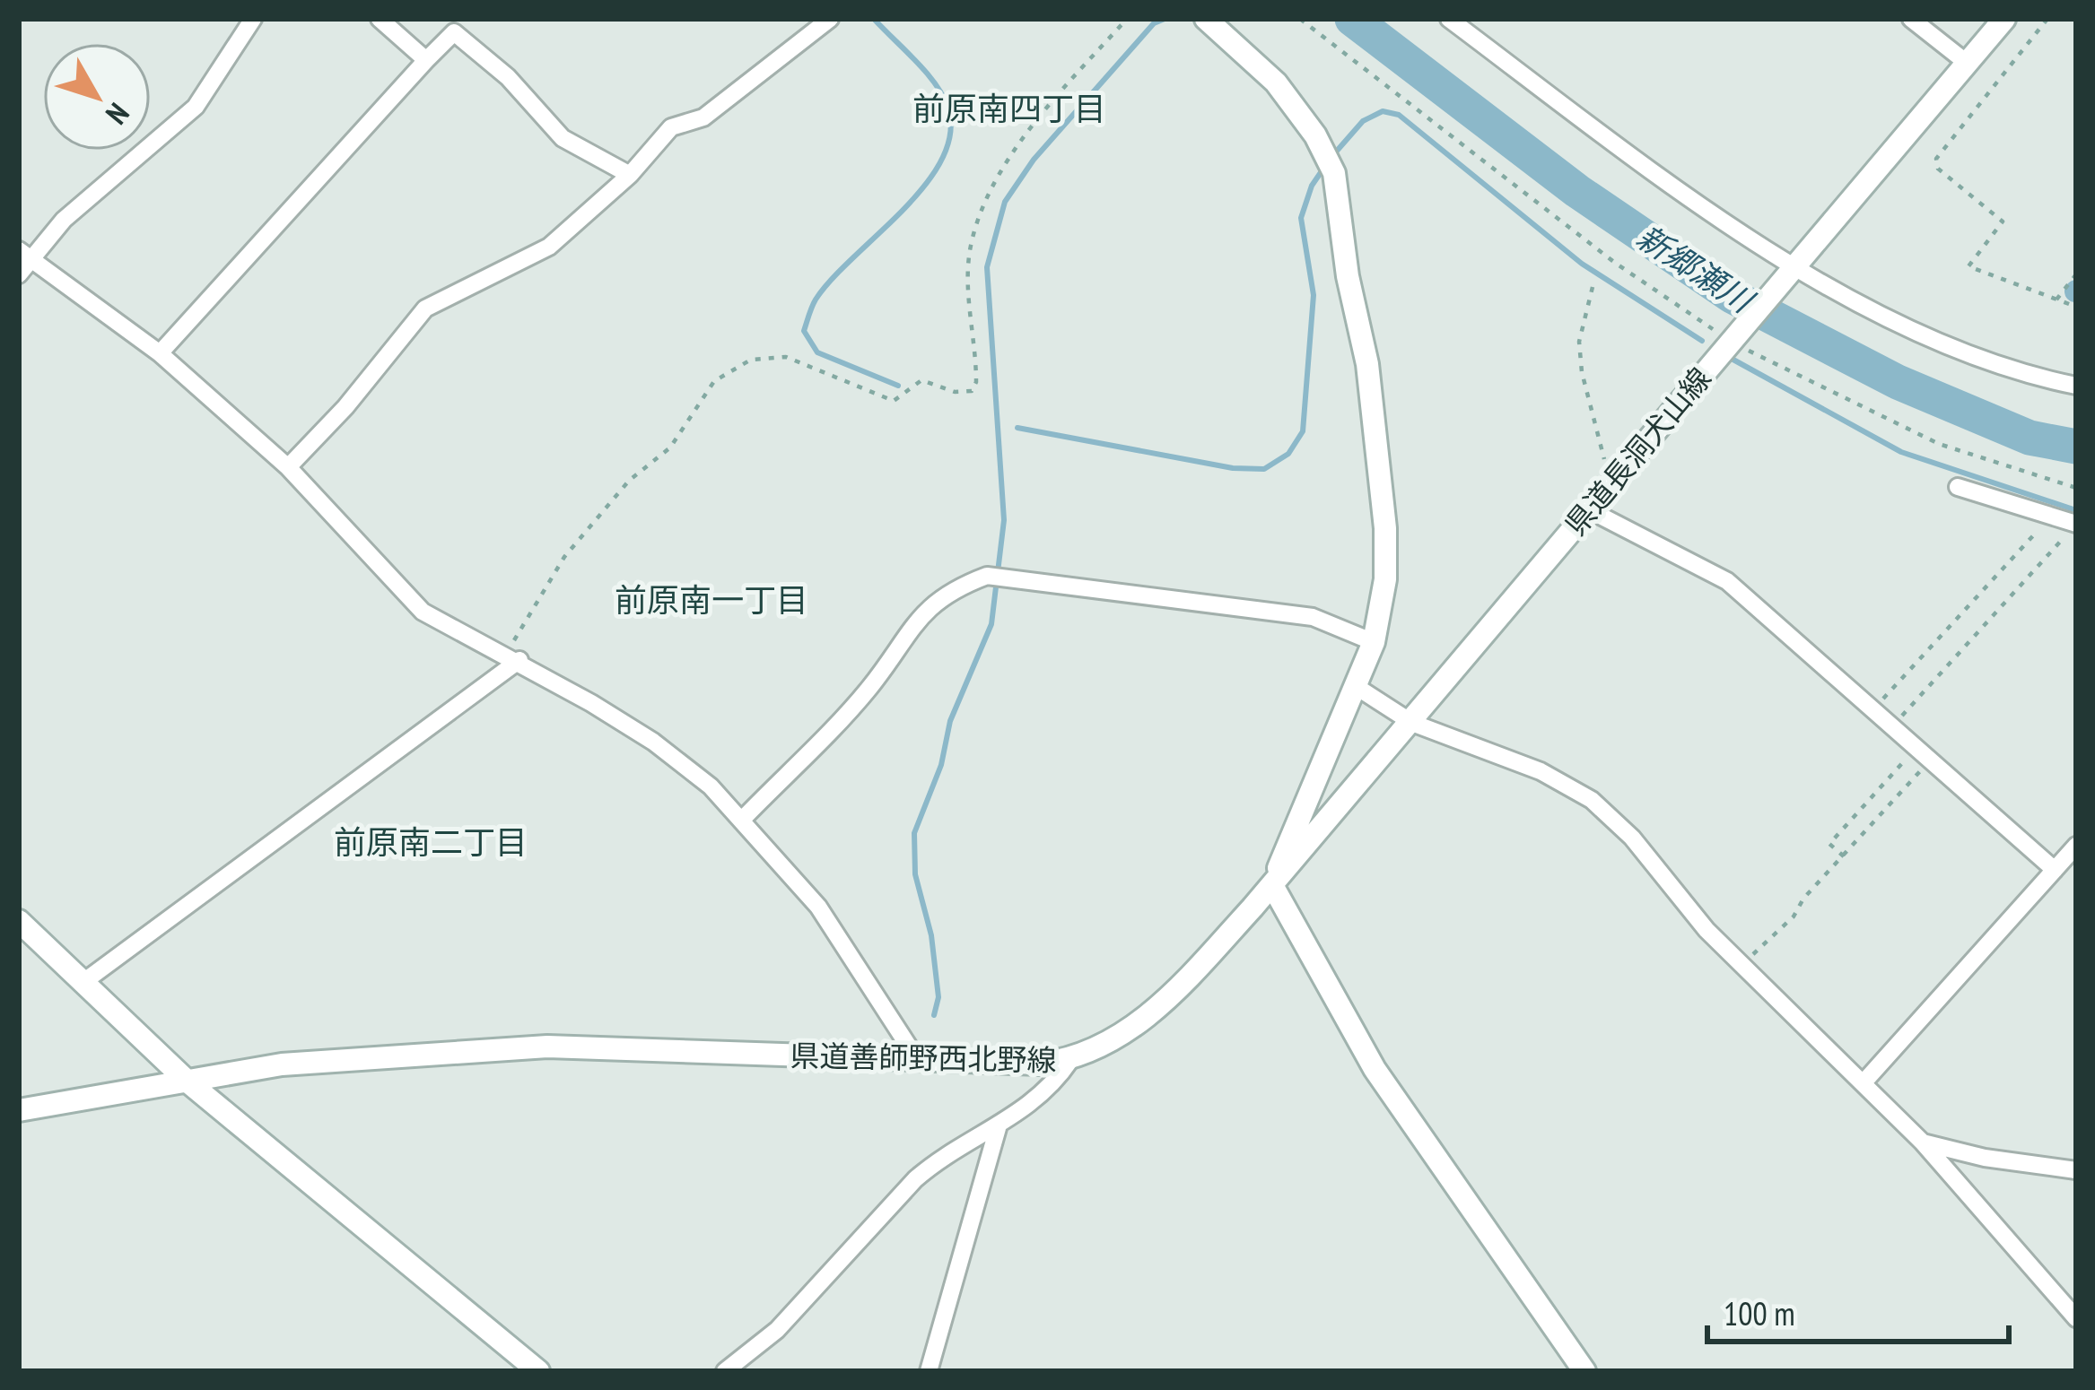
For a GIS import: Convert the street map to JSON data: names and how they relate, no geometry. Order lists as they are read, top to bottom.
{
  "streets": {
    "main road": ["県道長洞犬山線", "県道善師野西北野線"]
  },
  "crossings": [
    ["県道長洞犬山線", "県道善師野西北野線"]
  ],
  "districts": ["前原南四丁目", "前原南一丁目", "前原南二丁目"],
  "water": ["新郷瀬川"],
  "scale_bar": "100 m",
  "north": "bottom right"
}
